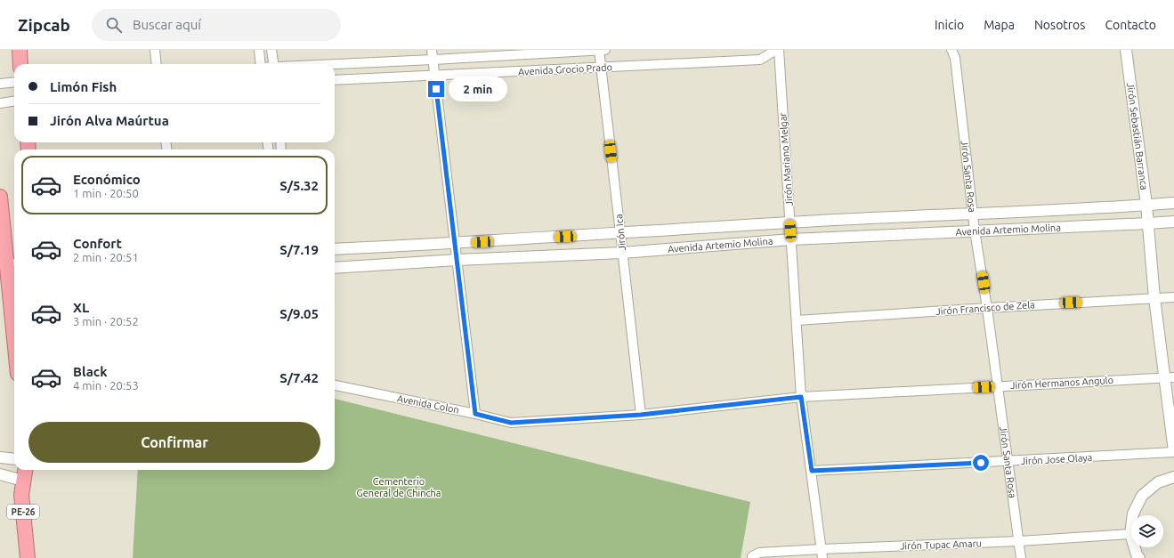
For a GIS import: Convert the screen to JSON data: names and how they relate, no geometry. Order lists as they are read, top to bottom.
{
  "streets": {
    "highway": ["PE-26"],
    "street": [
      "Avenida Grocio Prado",
      "Jirón Sebastián Barranca",
      "Jirón Mariano Melgar",
      "Jirón Santa Rosa",
      "Avenida Artemio Molina",
      "Jirón Ica",
      "Jirón Francisco de Zela",
      "Jirón Hermanos Angulo",
      "Avenida Colon",
      "Jirón Jose Olaya",
      "Jirón Tupac Amaru"
    ]
  },
  "crossings": [
    ["Avenida Grocio Prado", "Jirón Ica"],
    ["Jirón Sebastián Barranca", "Avenida Artemio Molina"],
    ["Jirón Mariano Melgar", "Avenida Artemio Molina"],
    ["Jirón Mariano Melgar", "Jirón Francisco de Zela"],
    ["Jirón Mariano Melgar", "Jirón Hermanos Angulo"],
    ["Jirón Mariano Melgar", "Avenida Colon"],
    ["Jirón Mariano Melgar", "Jirón Jose Olaya"],
    ["Jirón Mariano Melgar", "Jirón Tupac Amaru"],
    ["Jirón Santa Rosa", "Avenida Artemio Molina"],
    ["Jirón Santa Rosa", "Jirón Francisco de Zela"],
    ["Jirón Santa Rosa", "Jirón Hermanos Angulo"],
    ["Jirón Santa Rosa", "Jirón Jose Olaya"],
    ["Jirón Santa Rosa", "Jirón Tupac Amaru"],
    ["Avenida Artemio Molina", "Jirón Ica"],
    ["Jirón Ica", "Avenida Colon"],
    ["Jirón Hermanos Angulo", "Avenida Colon"]
  ],
  "parks": ["Cementerio General de Chincha"],
  "page": {
    "header": "Zipcab",
    "search": "Buscar aquí",
    "nav": [
      "Inicio",
      "Mapa",
      "Nosotros",
      "Contacto"
    ],
    "banner": ["Limón Fish", "Jirón Alva Maúrtua"],
    "bubble": "2 min",
    "list": [
      {
        "name": "Económico",
        "note": "1 min · 20:50",
        "value": "S/5.32"
      },
      {
        "name": "Confort",
        "note": "2 min · 20:51",
        "value": "S/7.19"
      },
      {
        "name": "XL",
        "note": "3 min · 20:52",
        "value": "S/9.05"
      },
      {
        "name": "Black",
        "note": "4 min · 20:53",
        "value": "S/7.42"
      }
    ],
    "buttons": "Confirmar"
  }
}
